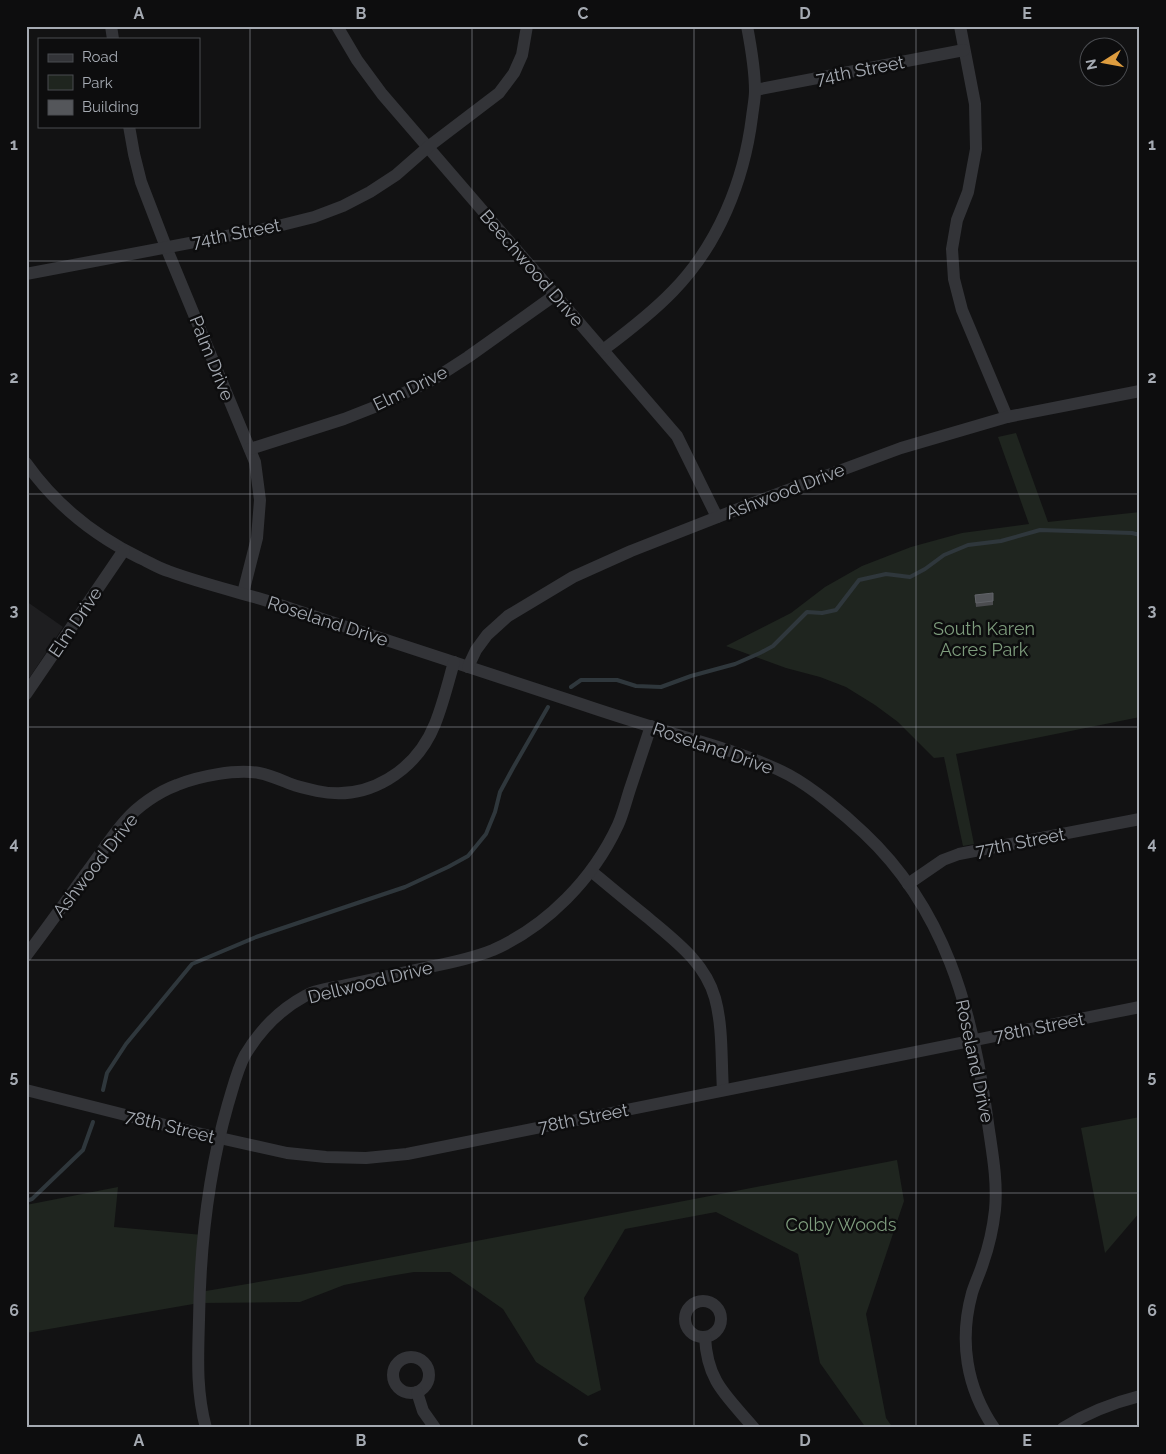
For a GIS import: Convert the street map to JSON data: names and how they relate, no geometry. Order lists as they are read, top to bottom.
{
  "streets": {
    "street": [
      "74th Street",
      "Beechwood Drive",
      "Palm Drive",
      "Elm Drive",
      "Ashwood Drive",
      "Roseland Drive",
      "77th Street",
      "Dellwood Drive",
      "78th Street"
    ]
  },
  "crossings": [
    ["74th Street", "Beechwood Drive"],
    ["74th Street", "Palm Drive"],
    ["Beechwood Drive", "Elm Drive"],
    ["Beechwood Drive", "Ashwood Drive"],
    ["Palm Drive", "Elm Drive"],
    ["Palm Drive", "Roseland Drive"],
    ["Elm Drive", "Roseland Drive"],
    ["Ashwood Drive", "Roseland Drive"],
    ["Roseland Drive", "77th Street"],
    ["Roseland Drive", "Dellwood Drive"],
    ["Roseland Drive", "78th Street"],
    ["Dellwood Drive", "78th Street"]
  ],
  "parks": ["South Karen Acres Park", "Colby Woods"],
  "legend": ["Road", "Park", "Building"],
  "north": "left",
  "grid": {
    "columns": [
      "A",
      "B",
      "C",
      "D",
      "E"
    ],
    "rows": [
      "1",
      "2",
      "3",
      "4",
      "5",
      "6"
    ]
  }
}
